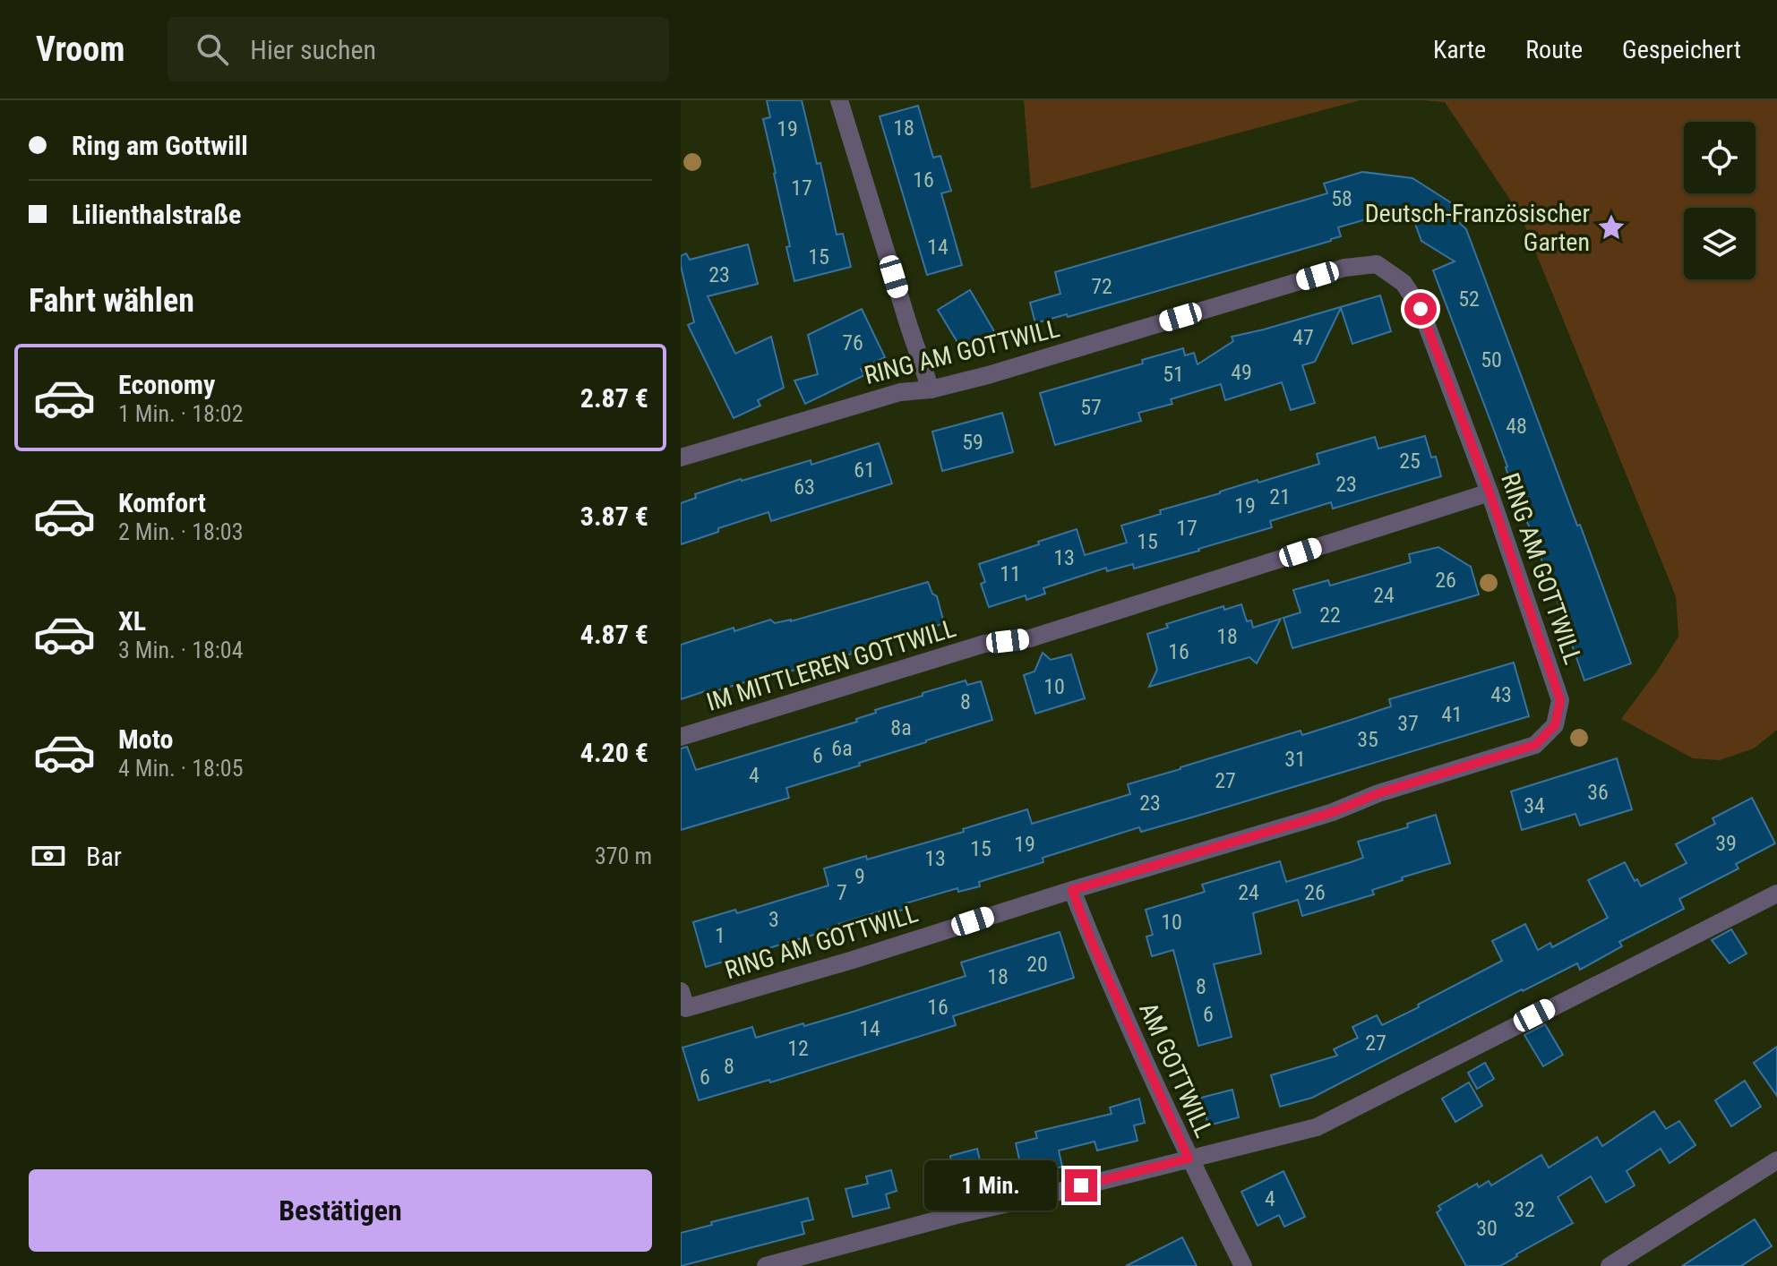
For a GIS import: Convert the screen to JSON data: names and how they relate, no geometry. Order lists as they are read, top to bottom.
{
  "streets": {
    "street": ["RING AM GOTTWILL", "IM MITTLEREN GOTTWILL", "AM GOTTWILL"]
  },
  "crossings": [
    ["RING AM GOTTWILL", "IM MITTLEREN GOTTWILL"],
    ["RING AM GOTTWILL", "AM GOTTWILL"]
  ],
  "places": {
    "place": ["Deutsch-Französischer Garten"]
  },
  "house_numbers": [
    "18",
    "19",
    "16",
    "17",
    "58",
    "14",
    "15",
    "23",
    "72",
    "52",
    "47",
    "76",
    "50",
    "49",
    "51",
    "57",
    "48",
    "59",
    "25",
    "61",
    "23",
    "63",
    "21",
    "19",
    "17",
    "15",
    "13",
    "11",
    "26",
    "24",
    "22",
    "18",
    "16",
    "10",
    "43",
    "8",
    "41",
    "37",
    "8a",
    "35",
    "6a",
    "6",
    "31",
    "4",
    "27",
    "36",
    "23",
    "34",
    "39",
    "19",
    "15",
    "13",
    "9",
    "7",
    "24",
    "26",
    "3",
    "10",
    "1",
    "20",
    "18",
    "8",
    "16",
    "6",
    "14",
    "27",
    "12",
    "8",
    "6",
    "4",
    "32",
    "30"
  ],
  "page": {
    "header": "Vroom",
    "search": "Hier suchen",
    "nav": ["Karte", "Route", "Gespeichert"],
    "banner": ["Ring am Gottwill", "Lilienthalstraße"],
    "heading": "Fahrt wählen",
    "list": [
      {
        "name": "Economy",
        "note": "1 Min. · 18:02",
        "value": "2.87 €"
      },
      {
        "name": "Komfort",
        "note": "2 Min. · 18:03",
        "value": "3.87 €"
      },
      {
        "name": "XL",
        "note": "3 Min. · 18:04",
        "value": "4.87 €"
      },
      {
        "name": "Moto",
        "note": "4 Min. · 18:05",
        "value": "4.20 €"
      }
    ],
    "pay": ["Bar", "370 m"],
    "buttons": "Bestätigen",
    "bubble": "1 Min."
  }
}
